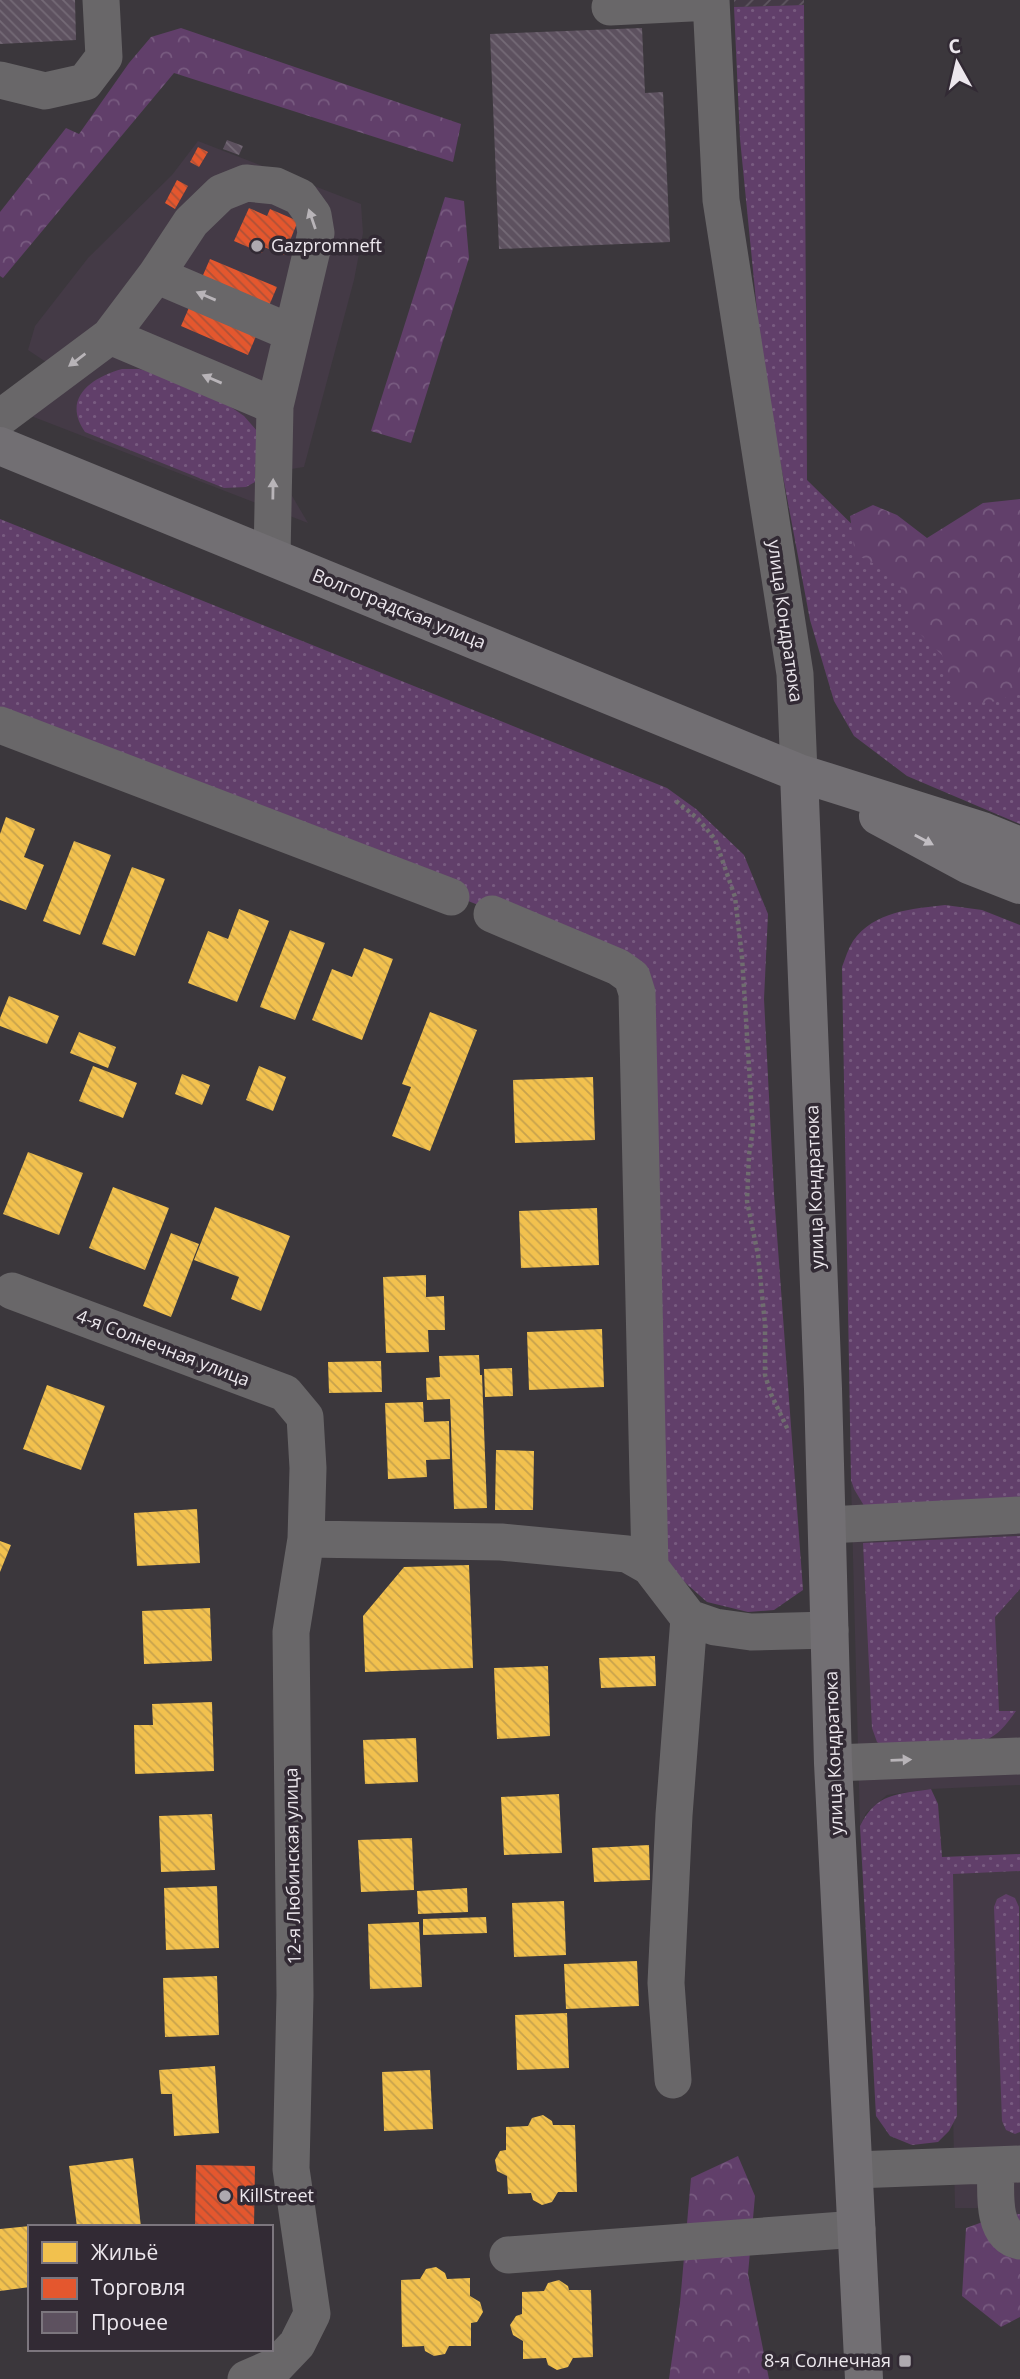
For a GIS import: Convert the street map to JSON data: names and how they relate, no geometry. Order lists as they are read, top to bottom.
{
  "streets": {
    "main road": ["Волгоградская улица", "улица Кондратюка"],
    "street": ["4-я Солнечная улица", "12-я Любинская улица"]
  },
  "crossings": [
    ["Волгоградская улица", "улица Кондратюка"],
    ["4-я Солнечная улица", "12-я Любинская улица"]
  ],
  "places": {
    "other": ["Gazpromneft", "KillStreet"],
    "transit": ["8-я Солнечная"]
  },
  "legend": ["Жильё", "Торговля", "Прочее"],
  "north": "top"
}
